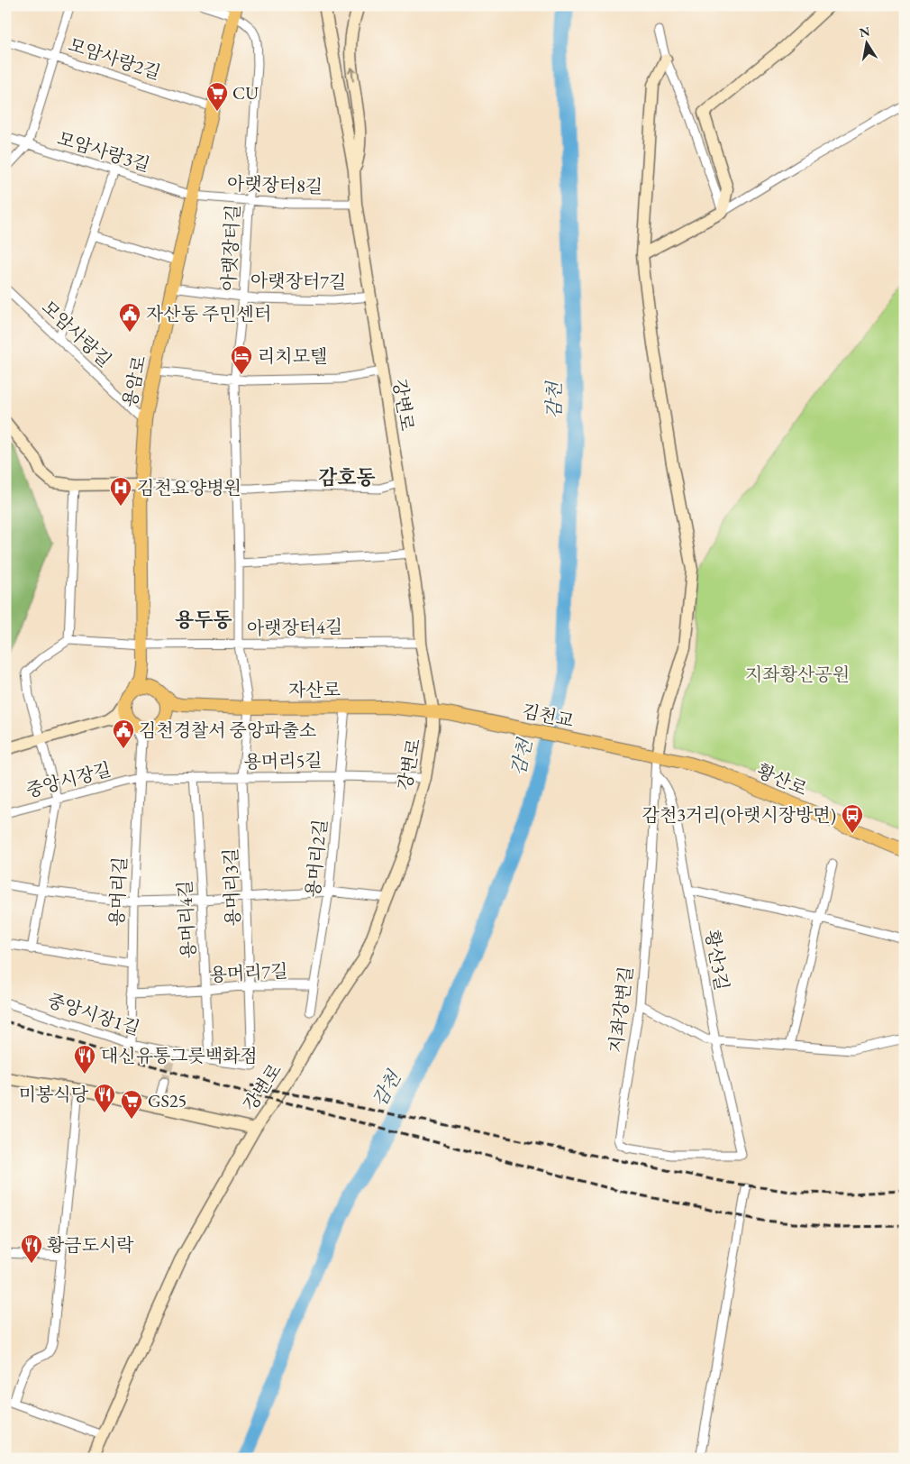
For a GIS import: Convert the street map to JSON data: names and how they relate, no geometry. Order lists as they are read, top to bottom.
{
  "streets": {
    "main road": [
      "용암로",
      "자산로",
      "김천교",
      "황산로"
    ],
    "street": [
      "모암사랑2길",
      "모암사랑3길",
      "아랫장터8길",
      "아랫장터길",
      "아랫장터7길",
      "모암사랑길",
      "강변로",
      "아랫장터4길",
      "용머리5길",
      "중앙시장길",
      "용머리2길",
      "용머리3길",
      "용머리길",
      "용머리4길",
      "황산3길",
      "용머리7길",
      "지좌강변길",
      "중앙시장1길"
    ]
  },
  "crossings": [
    ["모암사랑2길", "용암로"],
    ["모암사랑3길", "아랫장터8길"],
    ["모암사랑3길", "용암로"],
    ["아랫장터8길", "아랫장터길"],
    ["아랫장터8길", "용암로"],
    ["아랫장터8길", "강변로"],
    ["아랫장터길", "아랫장터7길"],
    ["아랫장터길", "용암로"],
    ["아랫장터길", "아랫장터4길"],
    ["아랫장터길", "자산로"],
    ["아랫장터길", "용머리3길"],
    ["아랫장터7길", "용암로"],
    ["아랫장터7길", "강변로"],
    ["모암사랑길", "용암로"],
    ["용암로", "아랫장터4길"],
    ["강변로", "아랫장터4길"],
    ["강변로", "자산로"],
    ["강변로", "용머리5길"],
    ["자산로", "김천교"],
    ["자산로", "용머리2길"],
    ["자산로", "용머리3길"],
    ["김천교", "황산로"],
    ["용머리5길", "중앙시장길"],
    ["용머리5길", "용머리2길"],
    ["용머리5길", "용머리3길"],
    ["용머리5길", "용머리길"],
    ["용머리5길", "용머리4길"],
    ["중앙시장길", "용머리길"],
    ["황산로", "지좌강변길"],
    ["용머리2길", "용머리7길"],
    ["용머리3길", "용머리7길"],
    ["용머리3길", "중앙시장1길"],
    ["용머리길", "용머리7길"],
    ["용머리길", "중앙시장1길"],
    ["용머리4길", "용머리7길"],
    ["용머리4길", "중앙시장1길"],
    ["황산3길", "지좌강변길"]
  ],
  "districts": ["감호동", "용두동"],
  "water": ["감천"],
  "parks": ["지좌황산공원"],
  "places": {
    "supermarket": ["CU", "GS25"],
    "public building": ["자산동 주민센터", "김천경찰서 중앙파출소"],
    "hotel": ["리치모텔"],
    "hospital": ["김천요양병원"],
    "bus stop": ["감천3거리(아랫시장방면)"],
    "restaurant": ["대신유통그릇백화점", "미봉식당", "황금도시락"]
  },
  "north": "top"
}
